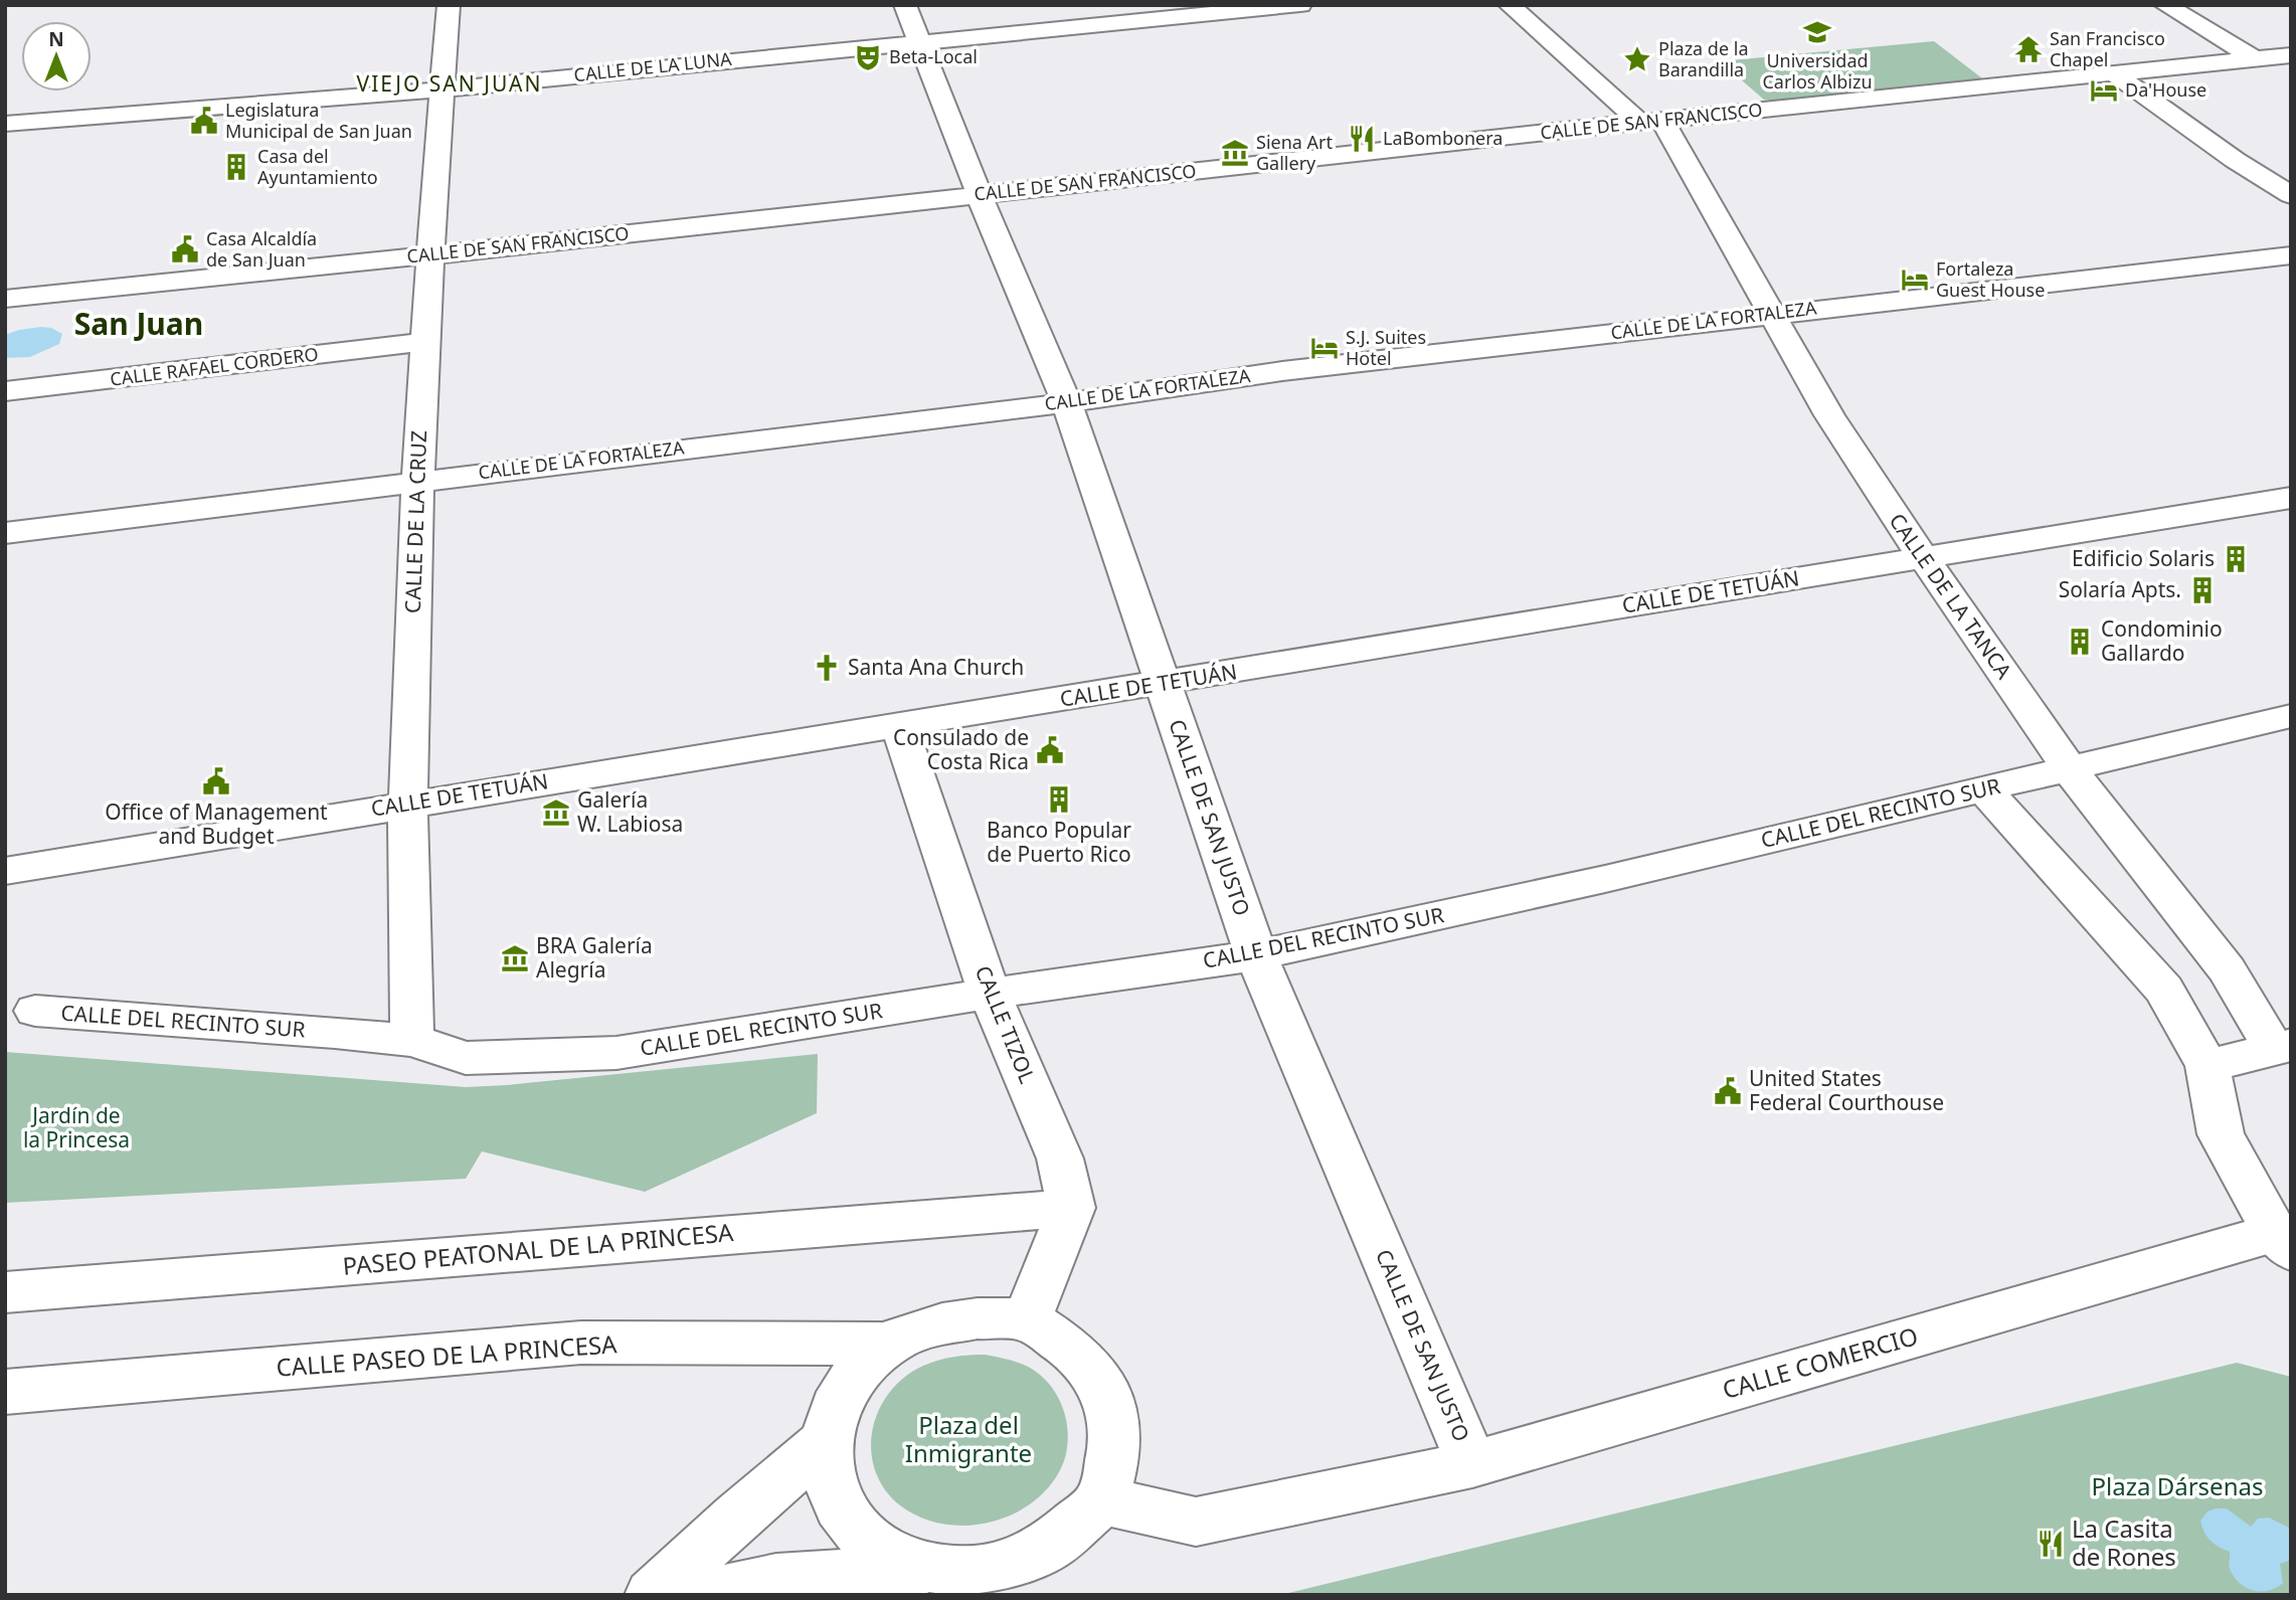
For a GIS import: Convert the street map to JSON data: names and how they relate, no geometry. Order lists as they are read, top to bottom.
{
  "streets": {
    "street": [
      "CALLE DE LA LUNA",
      "CALLE DE SAN FRANCISCO",
      "CALLE DE LA FORTALEZA",
      "CALLE RAFAEL CORDERO",
      "CALLE DE LA CRUZ",
      "CALLE DE TETUÁN",
      "CALLE DE LA TANCA",
      "CALLE DEL RECINTO SUR",
      "CALLE DE SAN JUSTO",
      "CALLE TIZOL",
      "PASEO PEATONAL DE LA PRINCESA",
      "CALLE PASEO DE LA PRINCESA",
      "CALLE COMERCIO"
    ]
  },
  "crossings": [
    ["CALLE DE LA LUNA", "CALLE DE LA CRUZ"],
    ["CALLE DE LA LUNA", "CALLE DE SAN JUSTO"],
    ["CALLE DE SAN FRANCISCO", "CALLE DE LA CRUZ"],
    ["CALLE DE SAN FRANCISCO", "CALLE DE LA TANCA"],
    ["CALLE DE SAN FRANCISCO", "CALLE DE SAN JUSTO"],
    ["CALLE DE LA FORTALEZA", "CALLE DE LA CRUZ"],
    ["CALLE DE LA FORTALEZA", "CALLE DE LA TANCA"],
    ["CALLE DE LA FORTALEZA", "CALLE DE SAN JUSTO"],
    ["CALLE RAFAEL CORDERO", "CALLE DE LA CRUZ"],
    ["CALLE DE LA CRUZ", "CALLE DE TETUÁN"],
    ["CALLE DE LA CRUZ", "CALLE DEL RECINTO SUR"],
    ["CALLE DE TETUÁN", "CALLE DE LA TANCA"],
    ["CALLE DE TETUÁN", "CALLE DE SAN JUSTO"],
    ["CALLE DE TETUÁN", "CALLE TIZOL"],
    ["CALLE DE LA TANCA", "CALLE DEL RECINTO SUR"],
    ["CALLE DEL RECINTO SUR", "CALLE DE SAN JUSTO"],
    ["CALLE DEL RECINTO SUR", "CALLE TIZOL"],
    ["CALLE DE SAN JUSTO", "CALLE COMERCIO"],
    ["CALLE TIZOL", "PASEO PEATONAL DE LA PRINCESA"]
  ],
  "districts": ["VIEJO SAN JUAN", "San Juan"],
  "parks": ["Jardín de la Princesa", "Plaza del Inmigrante", "Plaza Dársenas"],
  "places": {
    "school or university": ["Universidad Carlos Albizu"],
    "temple": ["San Francisco Chapel"],
    "theatre": ["Beta-Local"],
    "place": ["Plaza de la Barandilla"],
    "hotel": ["Da'House", "Fortaleza Guest House", "S.J. Suites Hotel"],
    "public building": [
      "Legislatura Municipal de San Juan",
      "Casa Alcaldía de San Juan",
      "Consulado de Costa Rica",
      "Office of Management and Budget",
      "United States Federal Courthouse"
    ],
    "restaurant": ["LaBombonera", "La Casita de Rones"],
    "museum": ["Siena Art Gallery", "Galería W. Labiosa", "BRA Galería Alegría"],
    "building": [
      "Casa del Ayuntamiento",
      "Edificio Solaris",
      "Solaría Apts.",
      "Condominio Gallardo",
      "Banco Popular de Puerto Rico"
    ],
    "church": ["Santa Ana Church"]
  },
  "north": "top"
}
